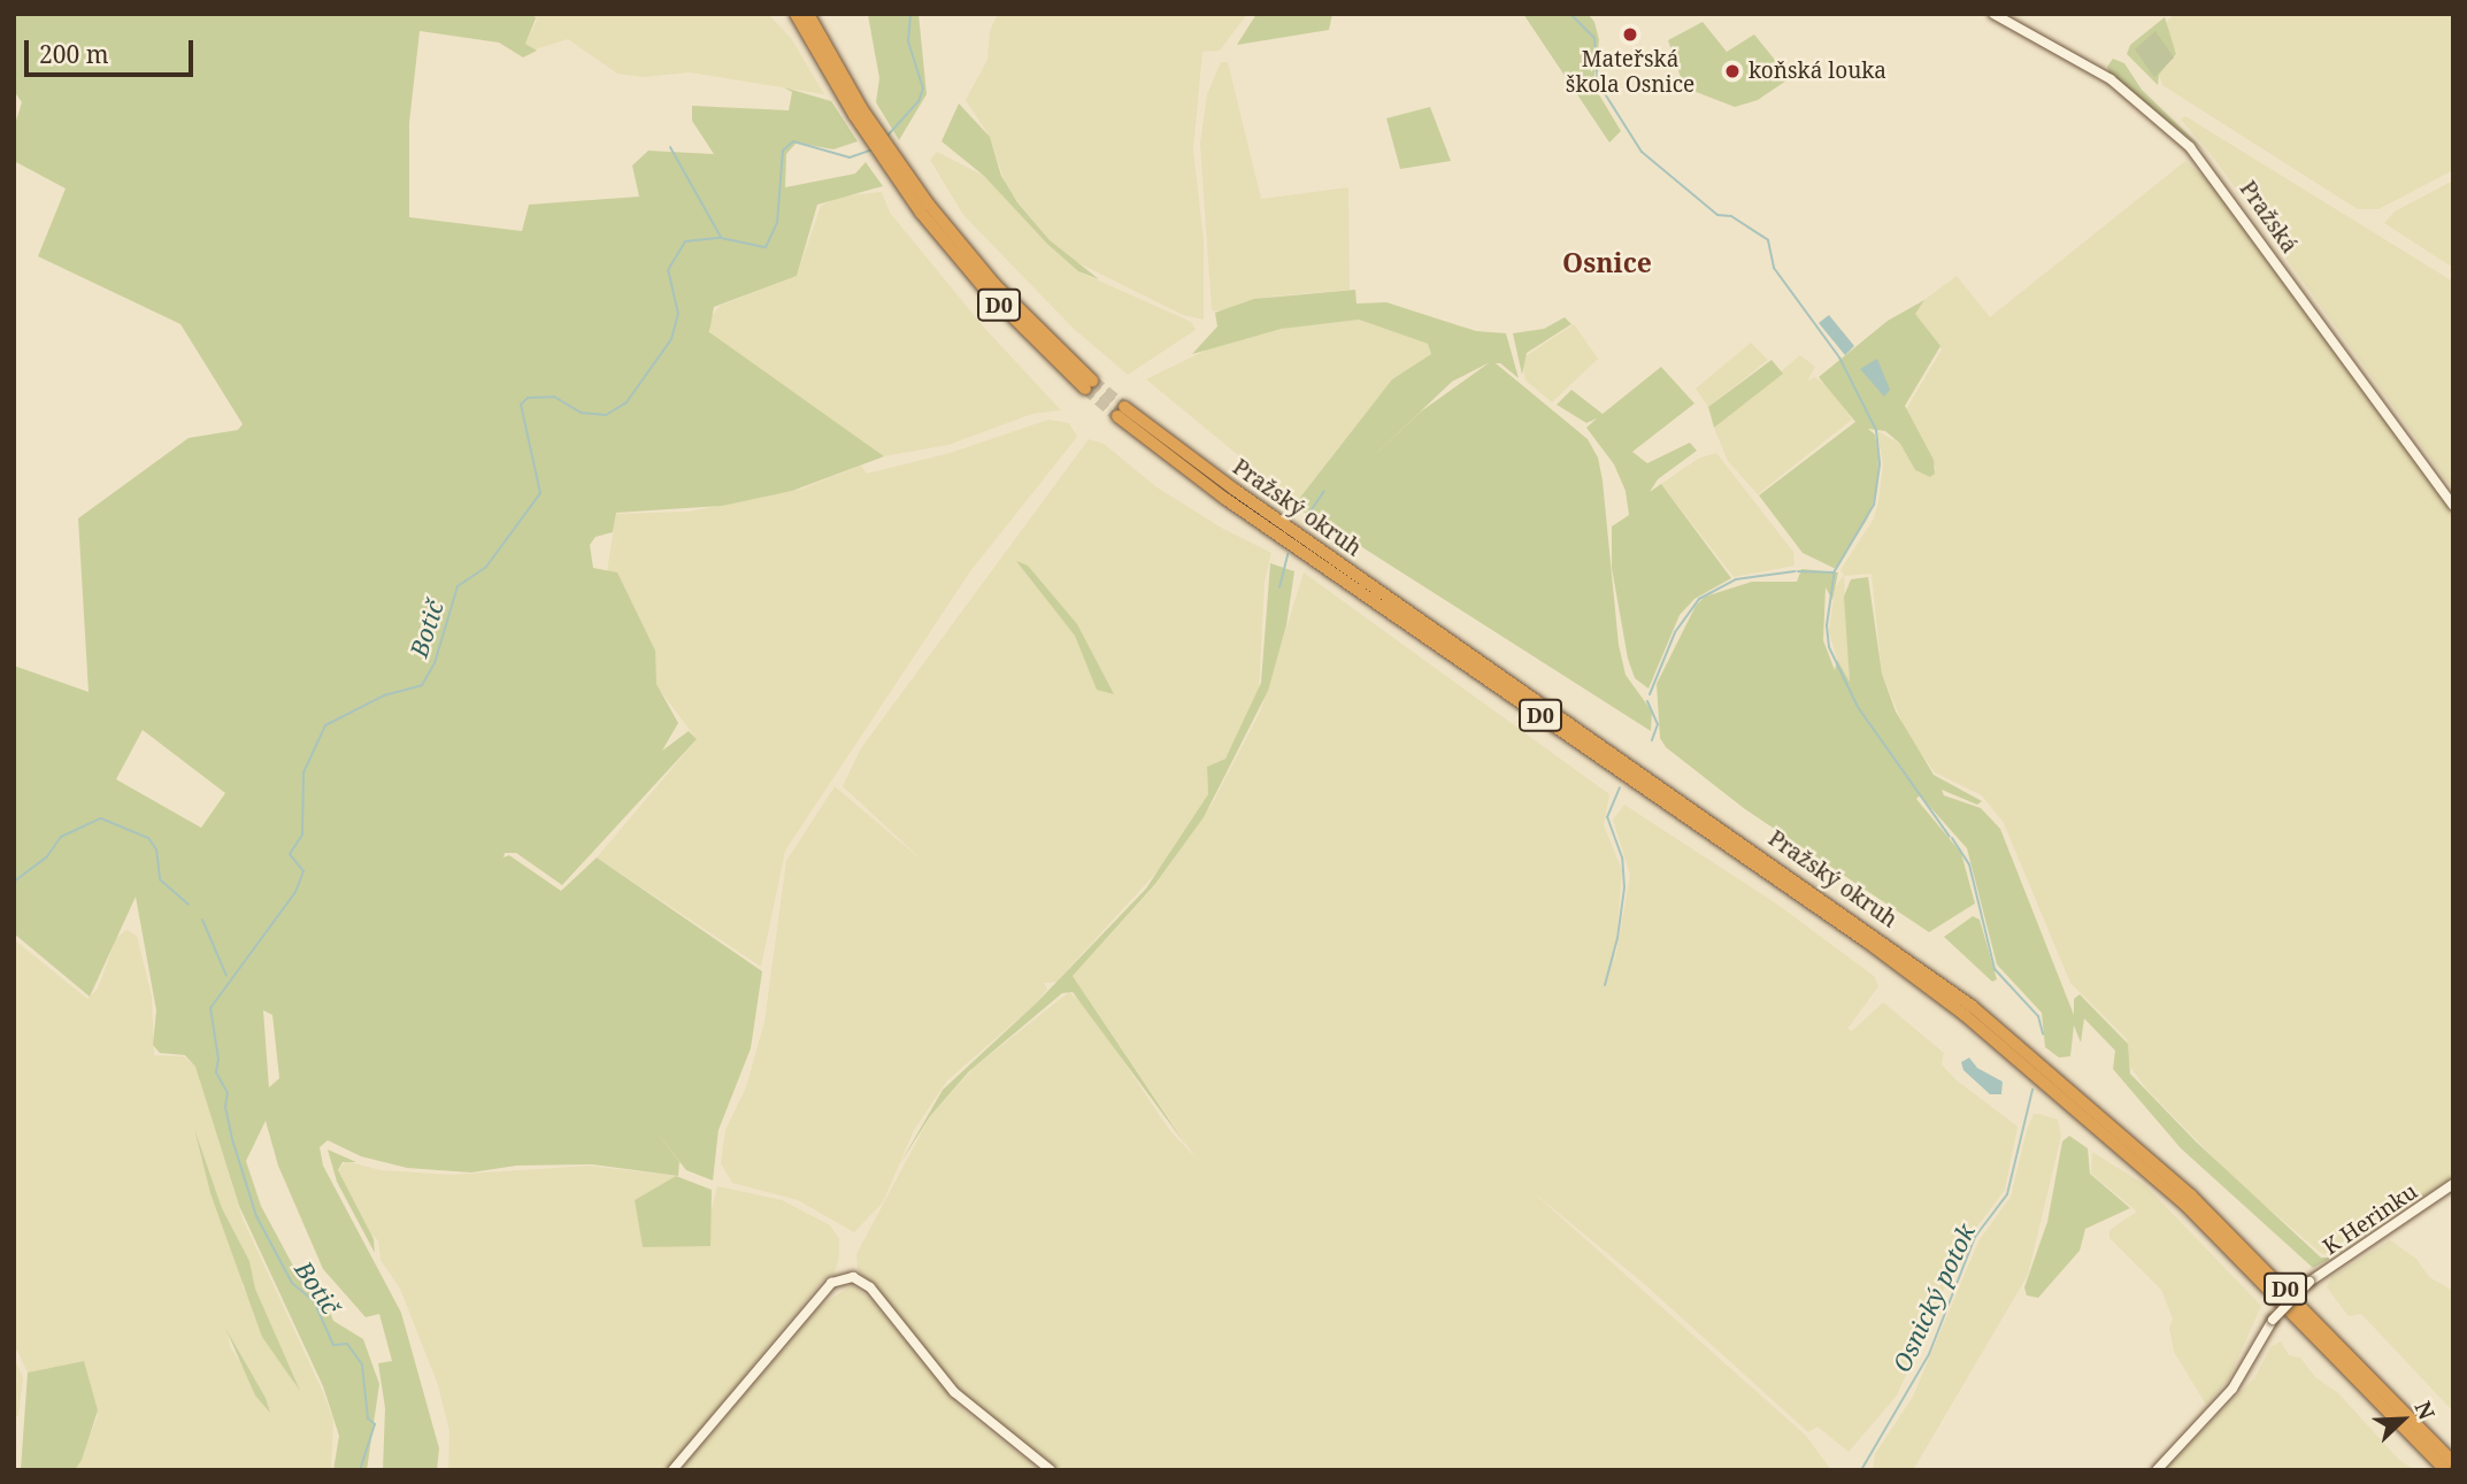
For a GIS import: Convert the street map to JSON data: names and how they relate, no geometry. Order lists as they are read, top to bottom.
{
  "streets": {
    "highway": ["D0", "Pražský okruh"],
    "street": ["Pražská", "K Herinku"]
  },
  "districts": ["Osnice"],
  "water": ["Botič", "Osnický potok"],
  "places": ["Mateřská škola Osnice", "koňská louka"],
  "scale_bar": "200 m",
  "north": "top right"
}
